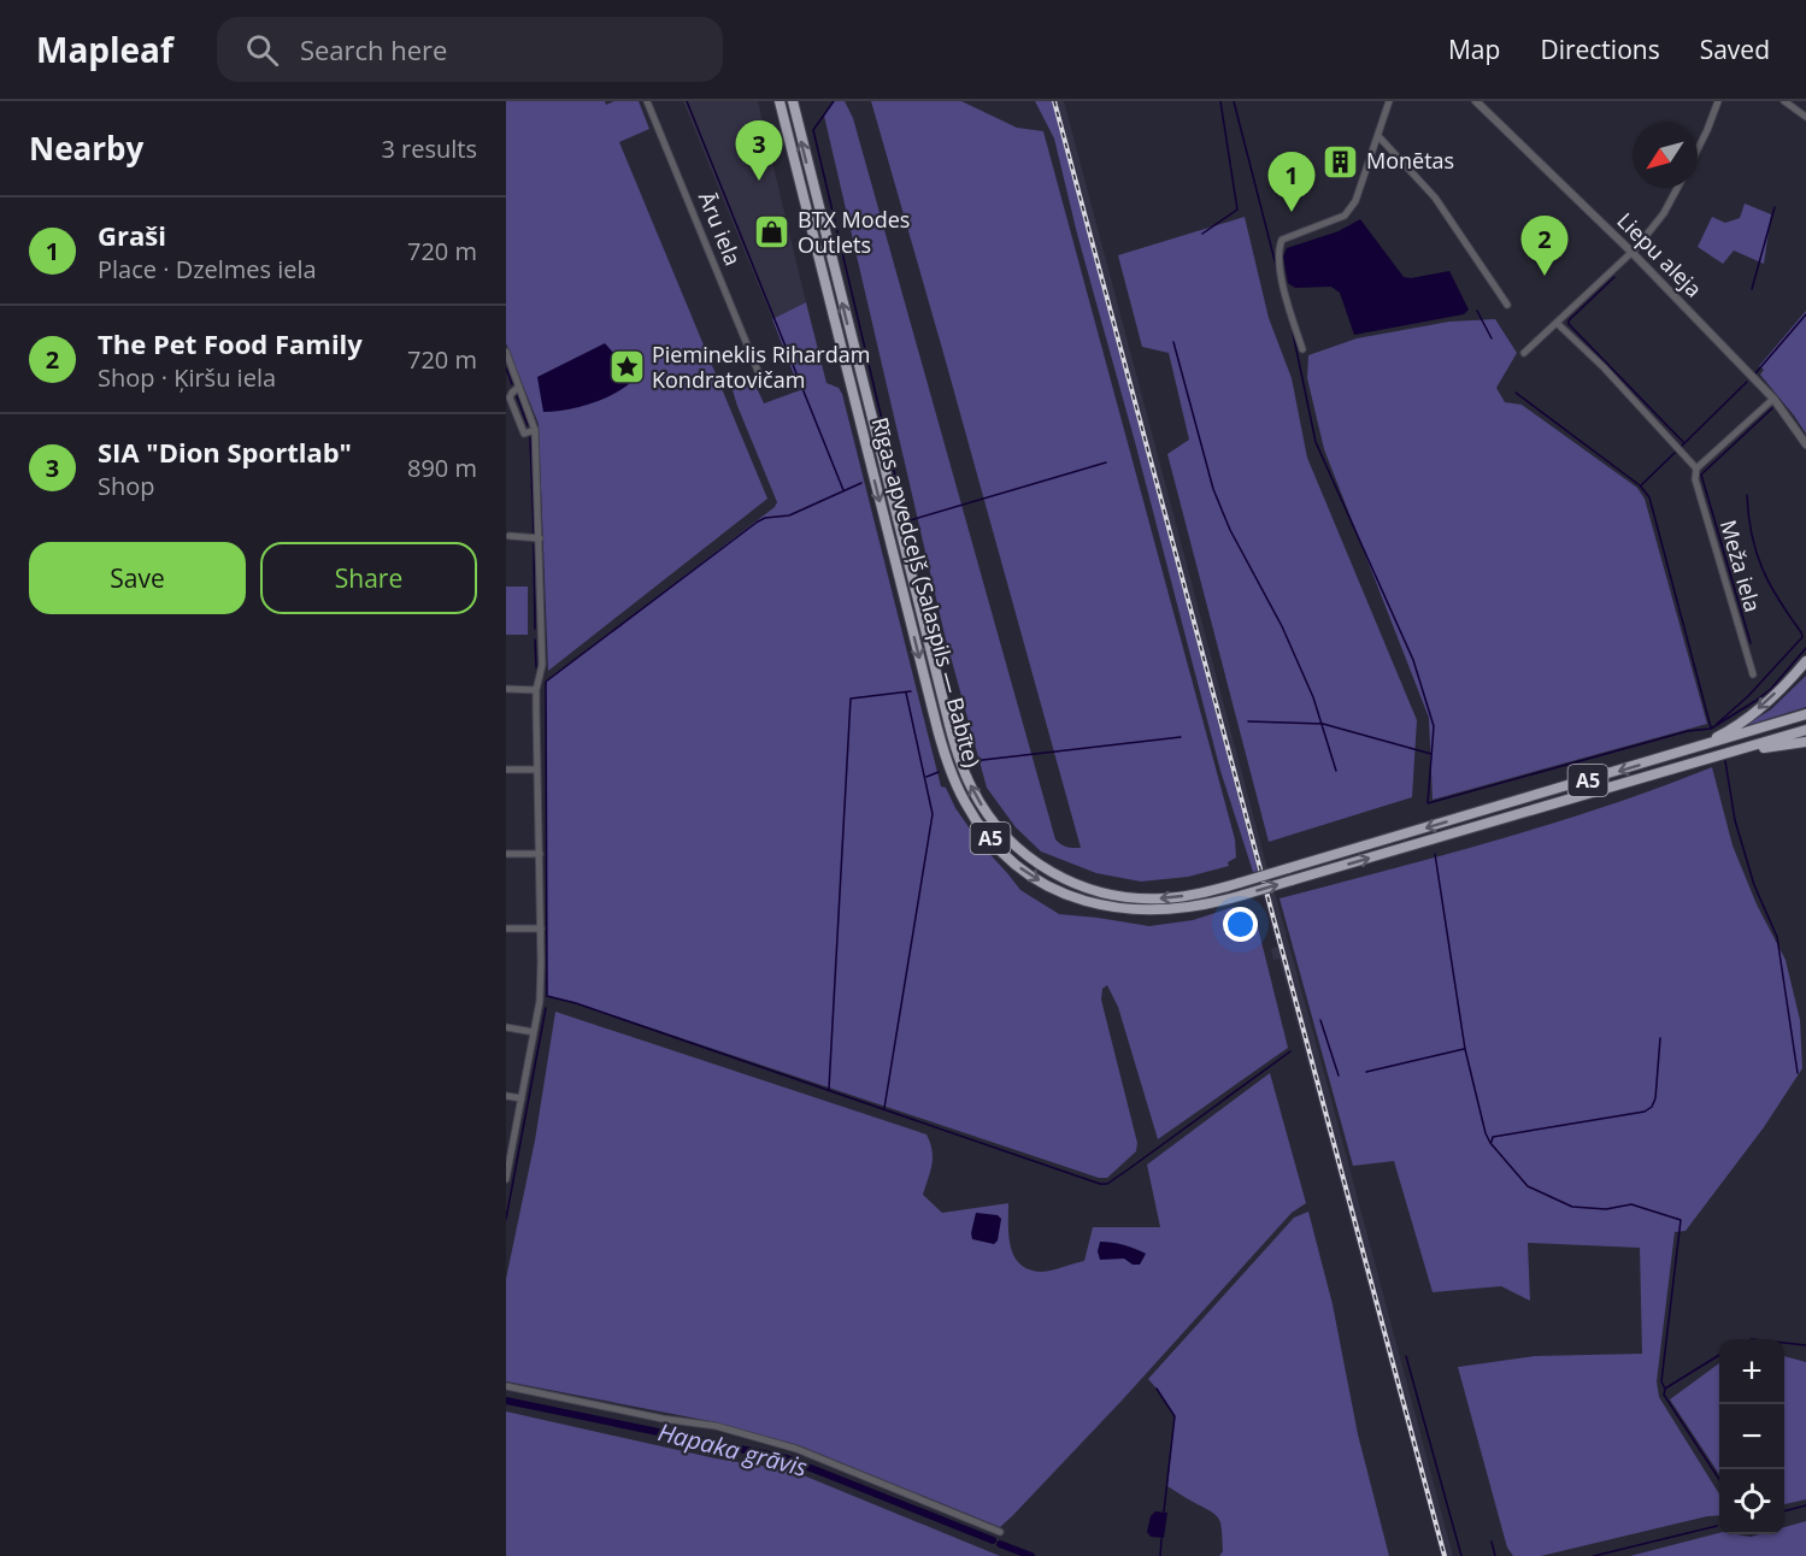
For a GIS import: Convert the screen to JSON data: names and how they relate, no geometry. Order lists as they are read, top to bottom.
{
  "streets": {
    "highway": ["Rīgas apvedceļš (Salaspils — Babīte)", "A5"],
    "street": ["Āru iela", "Liepu aleja", "Meža iela"]
  },
  "water": ["Hapaka grāvis"],
  "places": {
    "building": ["Monētas"],
    "shop": ["BTX Modes Outlets"],
    "place": ["Piemineklis Rihardam Kondratovičam"]
  },
  "north": "bottom left",
  "page": {
    "header": "Mapleaf",
    "search": "Search here",
    "nav": ["Map", "Directions", "Saved"],
    "heading": ["Nearby", "3 results"],
    "pins": ["3", "1", "2"],
    "list": [
      {
        "mark": "1",
        "name": "Graši",
        "note": "Place · Dzelmes iela",
        "value": "720 m"
      },
      {
        "mark": "2",
        "name": "The Pet Food Family",
        "note": "Shop · Ķiršu iela",
        "value": "720 m"
      },
      {
        "mark": "3",
        "name": "SIA \"Dion Sportlab\"",
        "note": "Shop",
        "value": "890 m"
      }
    ],
    "buttons": ["Save", "Share"],
    "map_buttons": ["+", "−"]
  }
}
